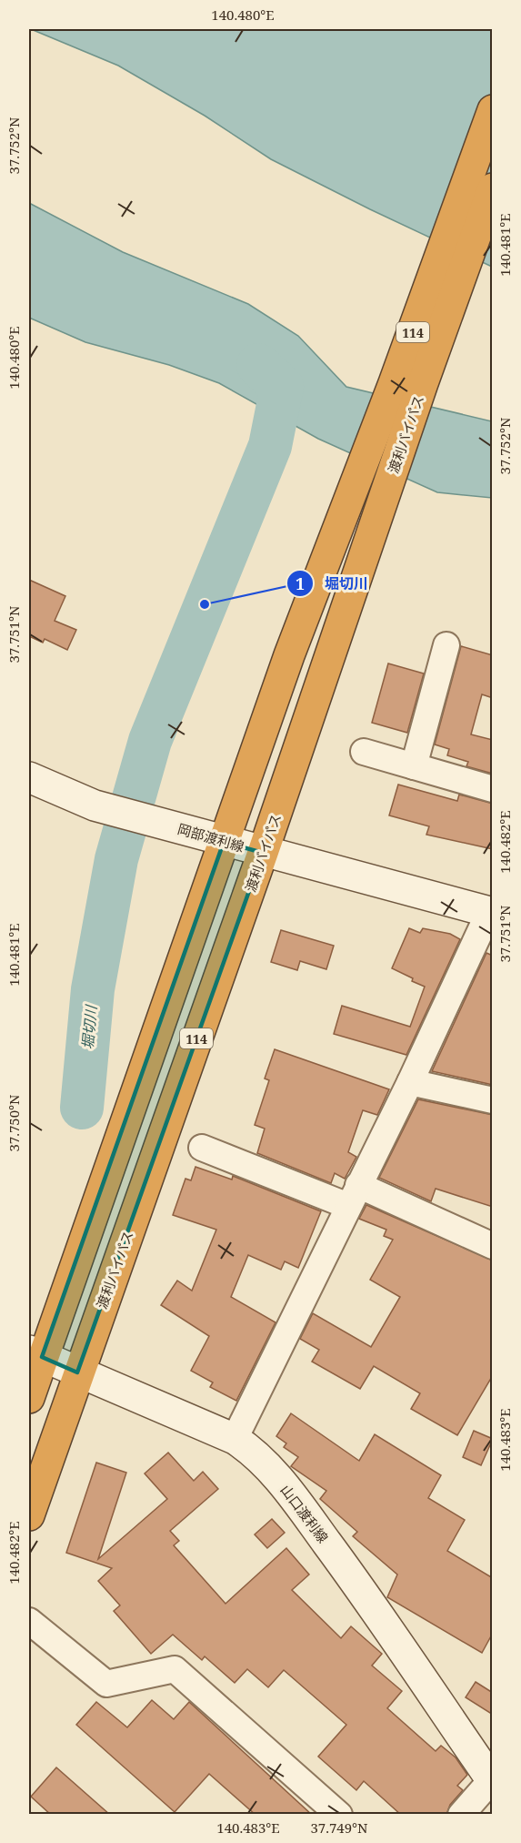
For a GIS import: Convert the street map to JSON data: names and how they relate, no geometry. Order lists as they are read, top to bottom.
{
  "streets": {
    "highway": ["114", "渡利バイパス"],
    "main road": ["岡部渡利線", "山口渡利線"]
  },
  "crossings": [
    ["渡利バイパス", "岡部渡利線"],
    ["渡利バイパス", "山口渡利線"]
  ],
  "water": ["堀切川"],
  "places": ["堀切川"],
  "coordinates": [
    "140.480°E",
    "37.752°N",
    "140.481°E",
    "37.751°N",
    "140.482°E",
    "37.750°N",
    "140.483°E",
    "37.749°N"
  ]
}
